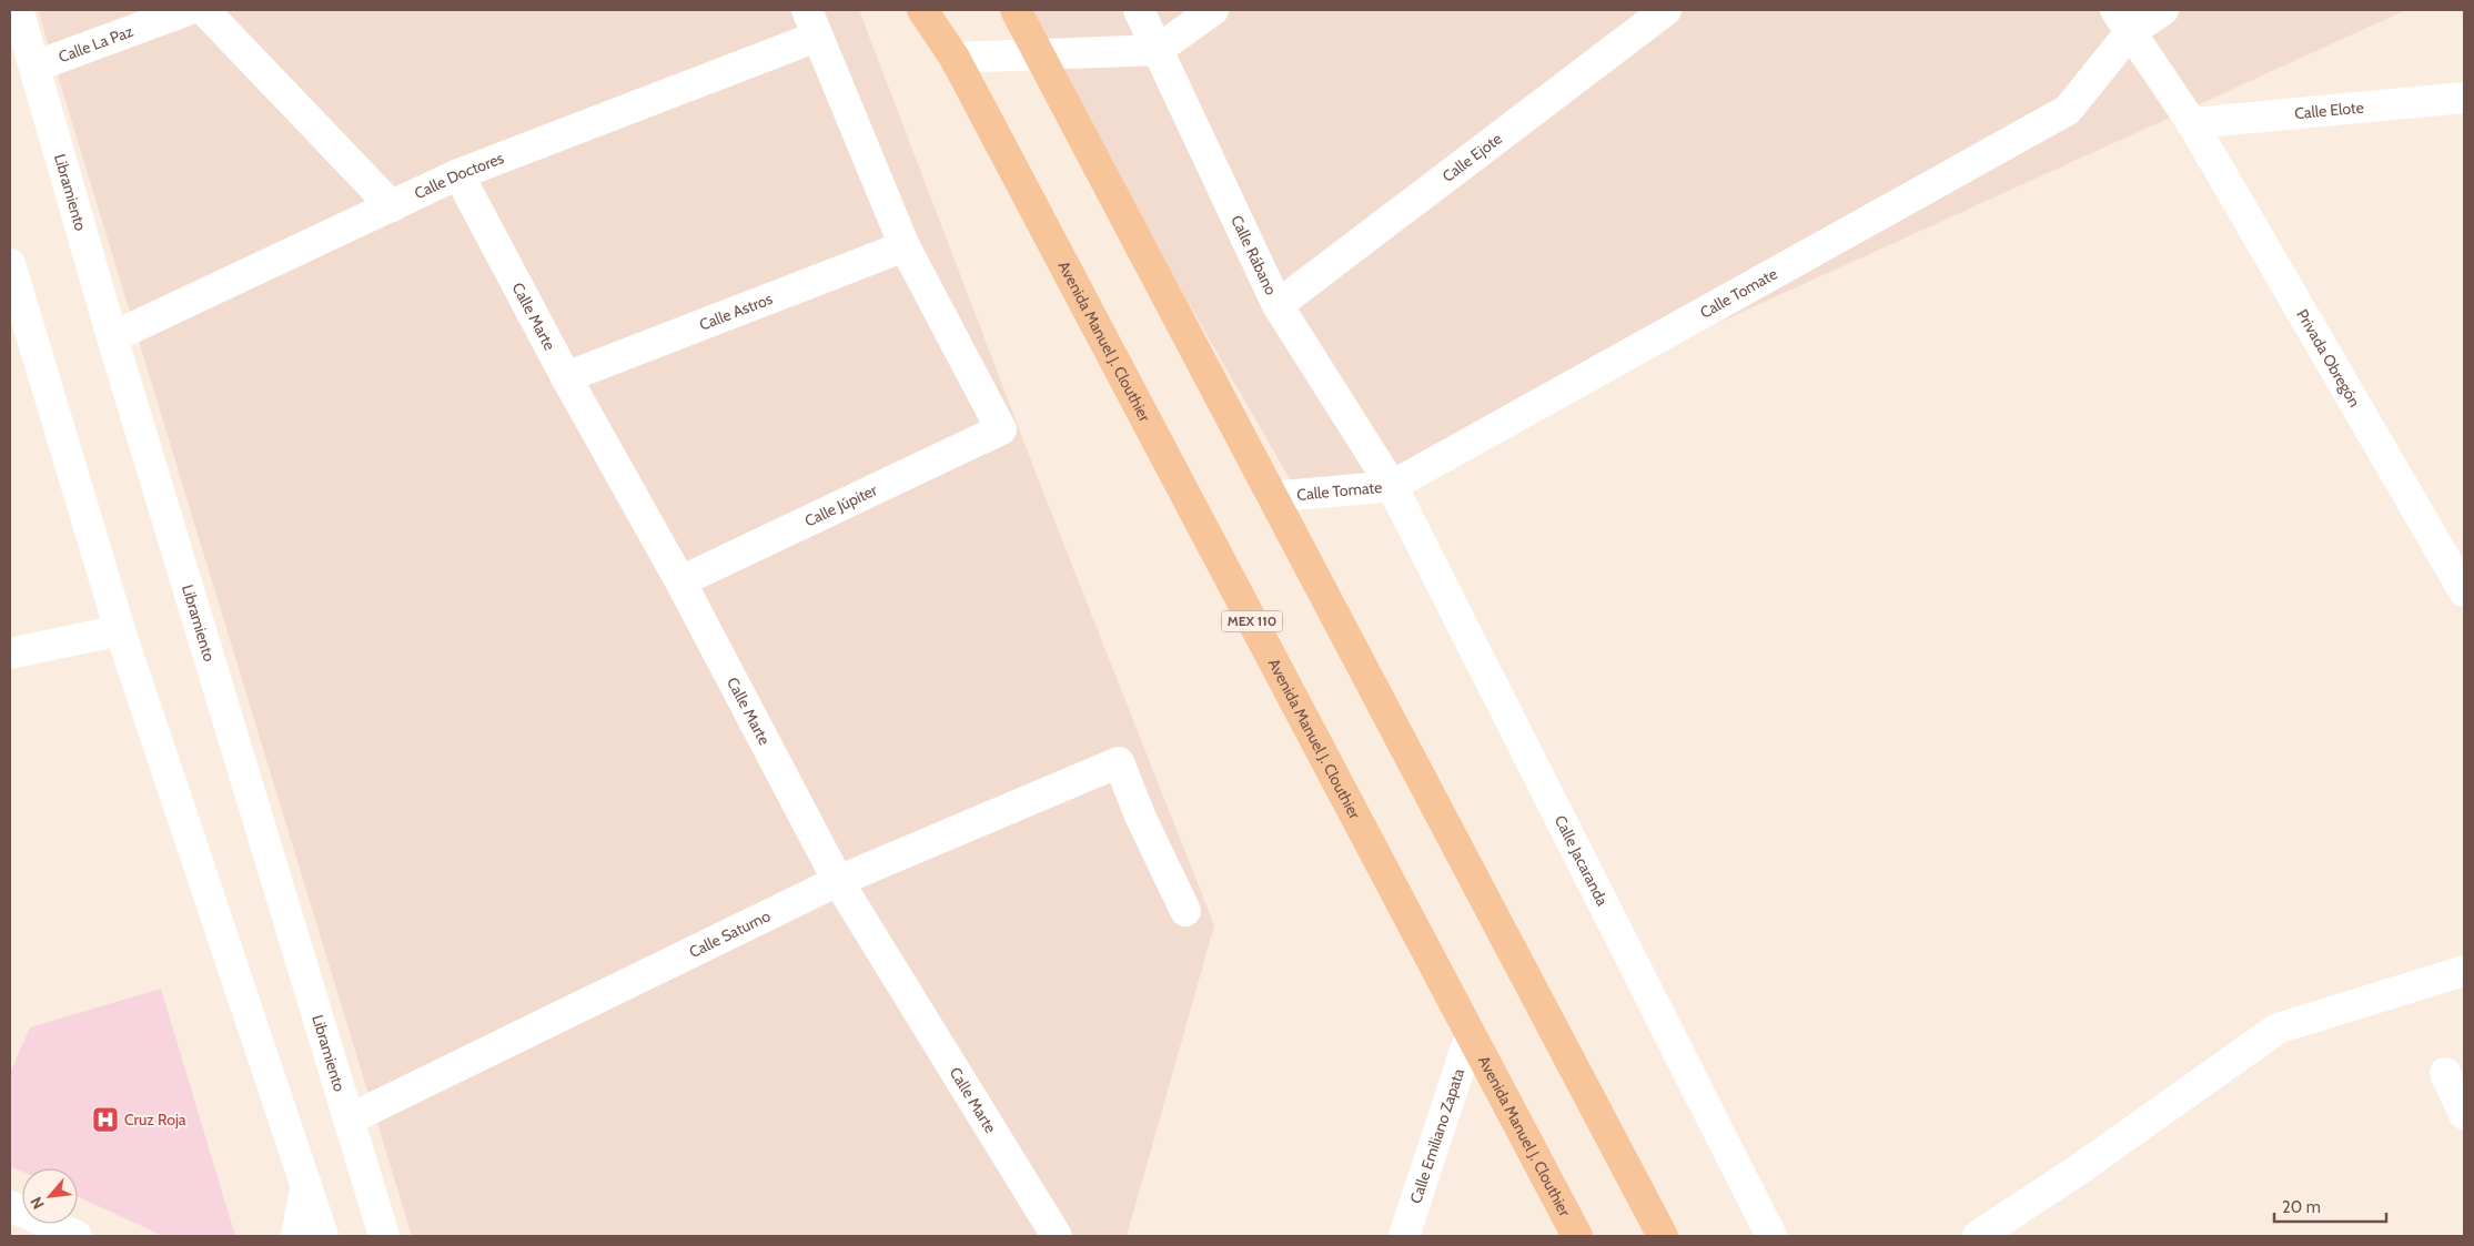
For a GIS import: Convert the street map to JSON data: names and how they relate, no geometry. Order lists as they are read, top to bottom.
{
  "streets": {
    "main road": ["Avenida Manuel J. Clouthier", "MEX 110"],
    "street": [
      "Calle La Paz",
      "Calle Elote",
      "Calle Ejote",
      "Calle Doctores",
      "Libramiento",
      "Calle Rábano",
      "Calle Tomate",
      "Calle Astros",
      "Calle Marte",
      "Privada Obregón",
      "Calle Júpiter",
      "Calle Jacaranda",
      "Calle Saturno",
      "Calle Emiliano Zapata"
    ]
  },
  "crossings": [
    ["Calle La Paz", "Libramiento"],
    ["Calle Elote", "Privada Obregón"],
    ["Calle Ejote", "Calle Rábano"],
    ["Calle Doctores", "Libramiento"],
    ["Calle Doctores", "Calle Marte"],
    ["Libramiento", "Calle Saturno"],
    ["Calle Rábano", "Calle Tomate"],
    ["Calle Rábano", "Calle Jacaranda"],
    ["Calle Tomate", "Privada Obregón"],
    ["Calle Tomate", "Calle Jacaranda"],
    ["Calle Astros", "Calle Marte"],
    ["Calle Astros", "Calle Júpiter"],
    ["Calle Marte", "Calle Júpiter"],
    ["Calle Marte", "Calle Saturno"],
    ["Avenida Manuel J. Clouthier", "Calle Emiliano Zapata"]
  ],
  "places": {
    "hospital": ["Cruz Roja"]
  },
  "scale_bar": "20 m",
  "north": "bottom left"
}
